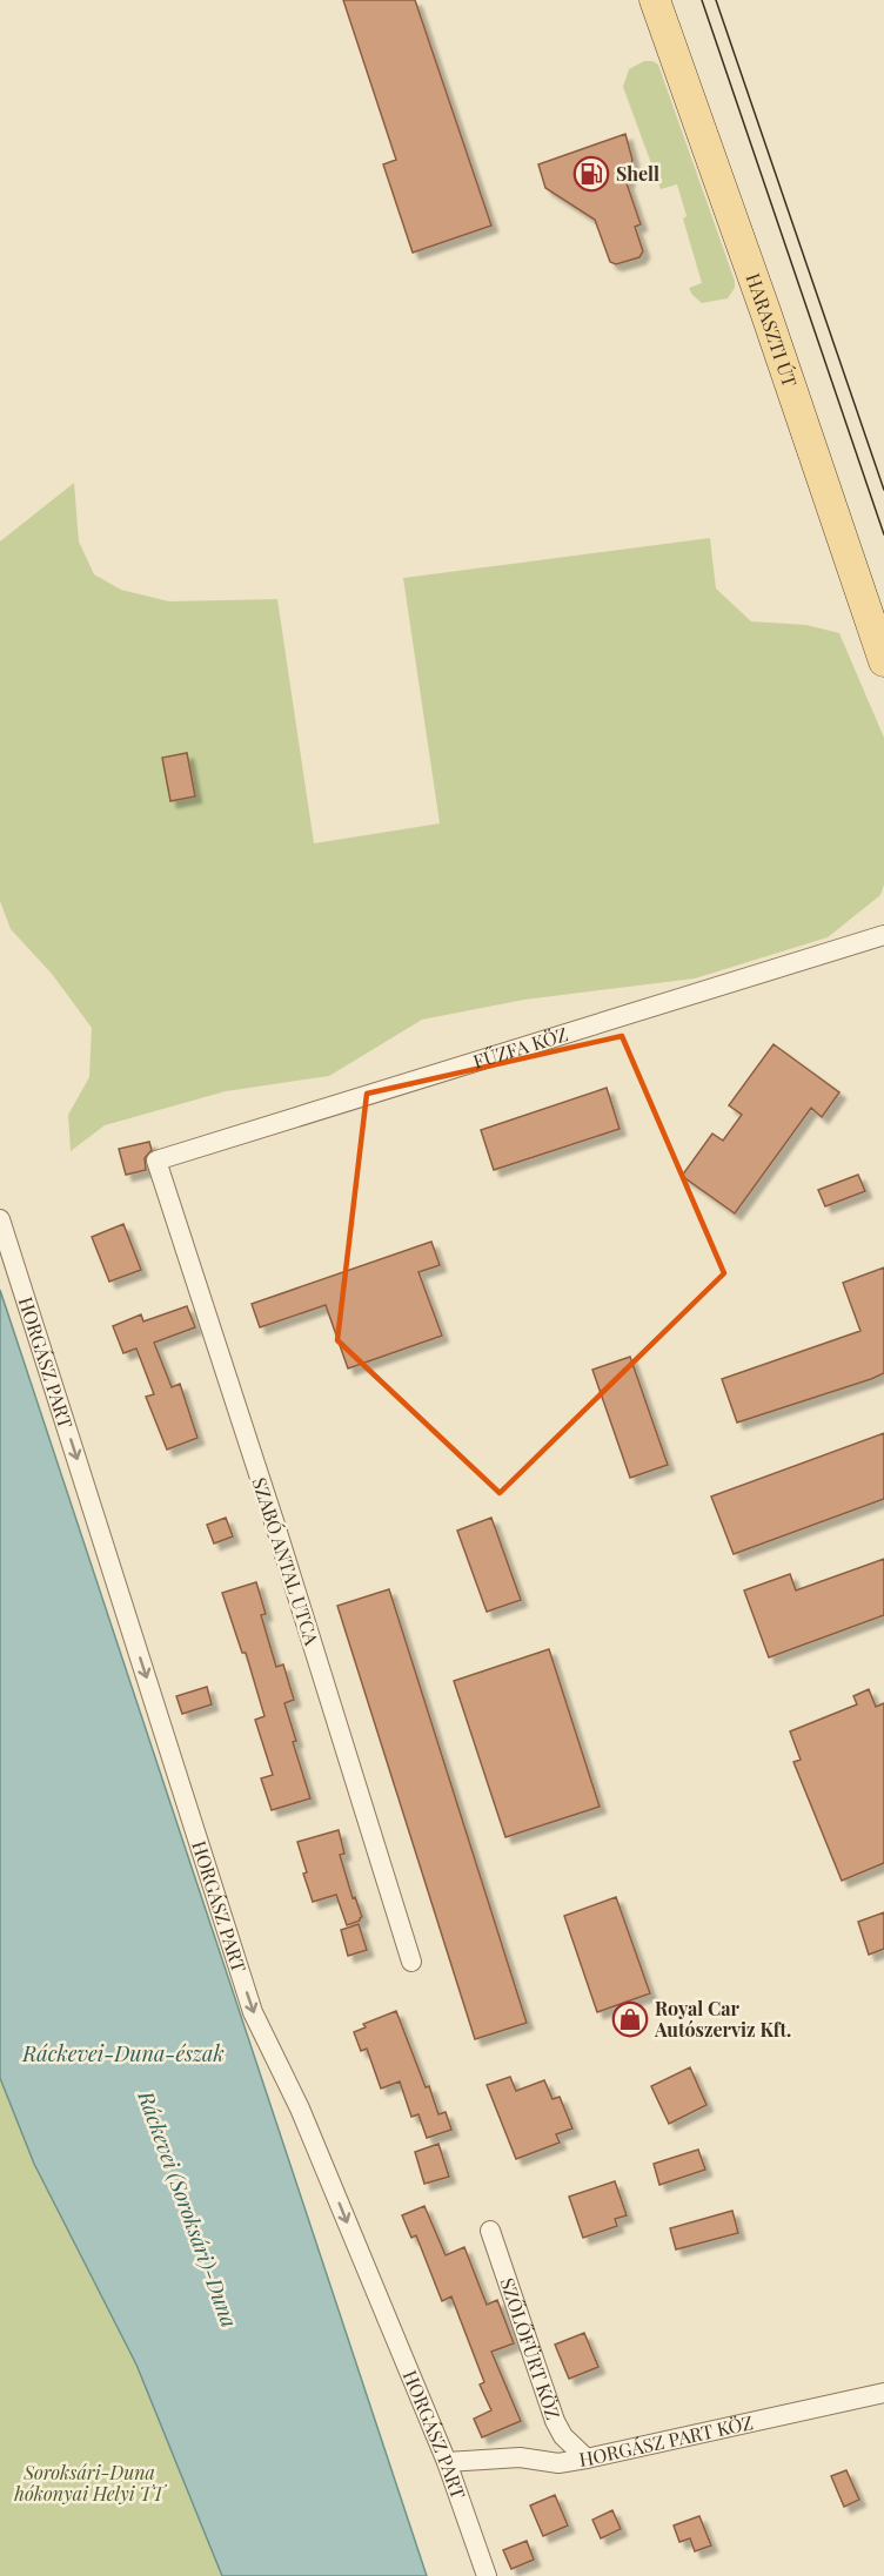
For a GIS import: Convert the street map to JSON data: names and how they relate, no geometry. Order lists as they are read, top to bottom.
{
  "streets": {
    "main road": ["HARASZTI ÚT"],
    "street": [
      "FŰZFA KÖZ",
      "HORGÁSZ PART",
      "SZABÓ ANTAL UTCA",
      "SZŐLŐFÜRT KÖZ",
      "HORGÁSZ PART KÖZ"
    ]
  },
  "crossings": [
    ["FŰZFA KÖZ", "SZABÓ ANTAL UTCA"],
    ["HORGÁSZ PART", "HORGÁSZ PART KÖZ"],
    ["SZŐLŐFÜRT KÖZ", "HORGÁSZ PART KÖZ"]
  ],
  "one_way": ["HORGÁSZ PART"],
  "water": ["Ráckevei-Duna-észak", "Ráckevei (Soroksári)-Duna"],
  "parks": ["Soroksári-Duna hókonyai Helyi TT"],
  "places": {
    "fuel station": ["Shell"],
    "shop": ["Royal Car Autószerviz Kft."]
  }
}
